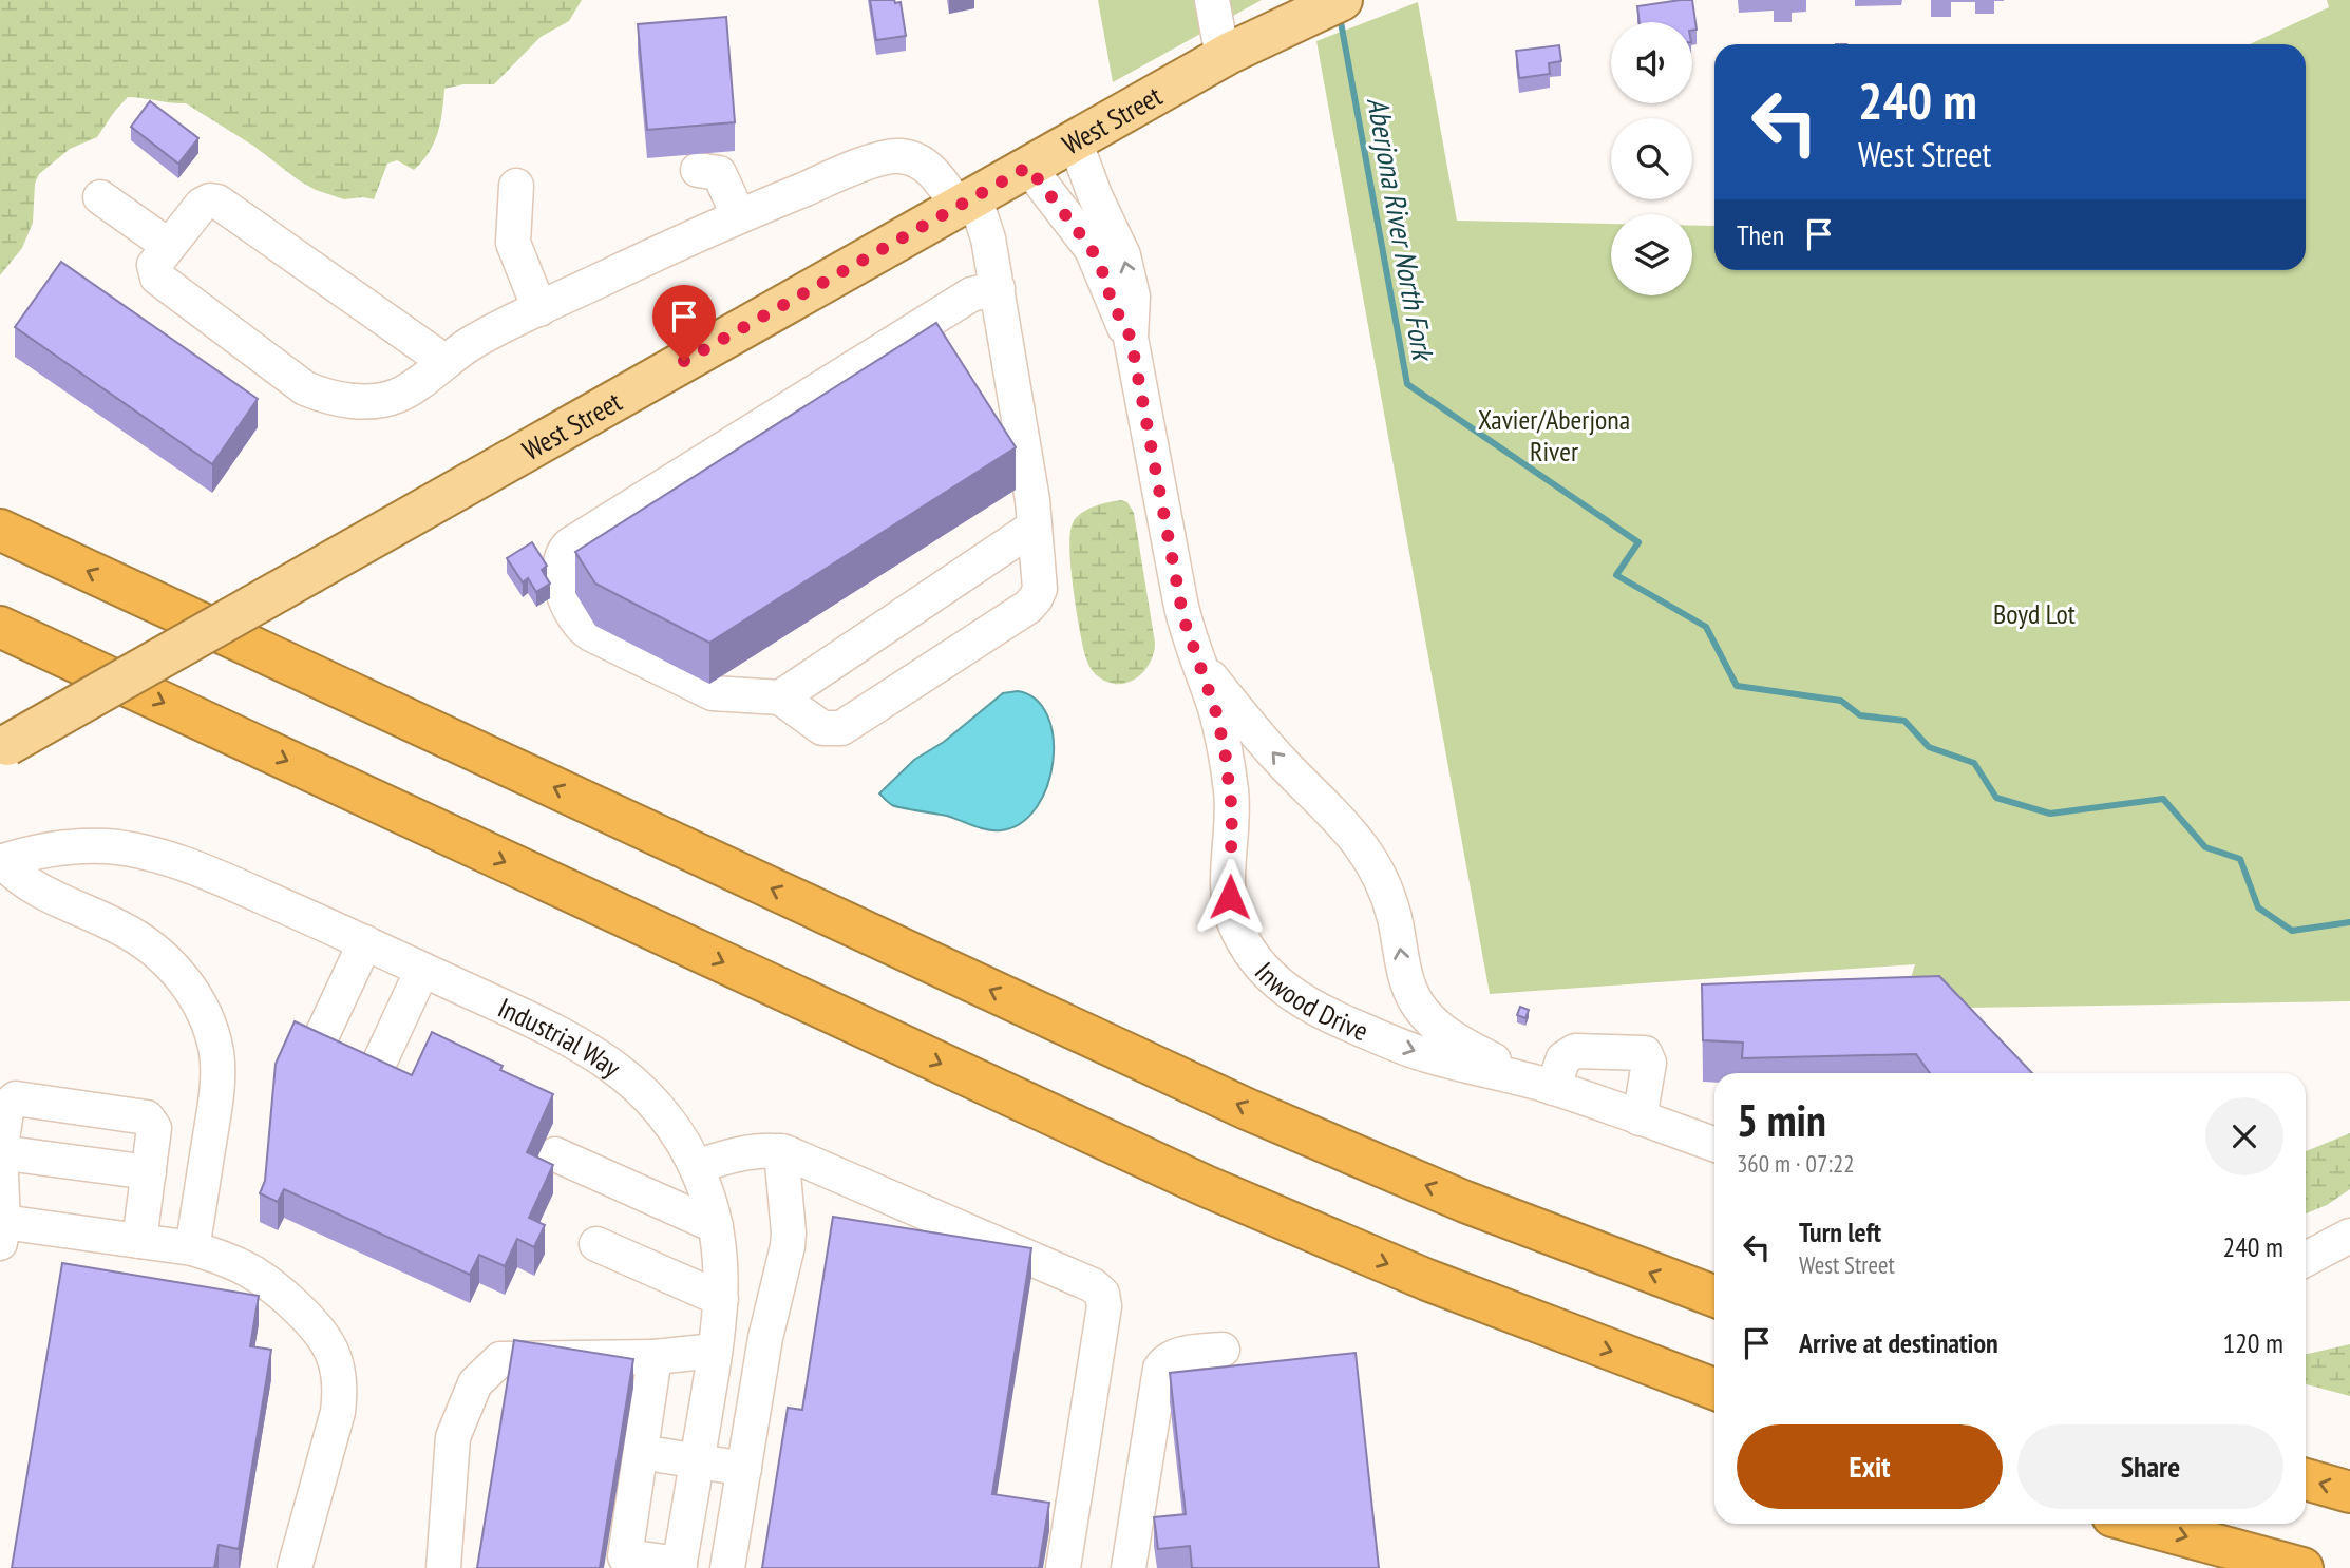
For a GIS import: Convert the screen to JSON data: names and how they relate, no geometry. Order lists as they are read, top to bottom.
{
  "streets": {
    "main road": ["West Street"],
    "street": ["Inwood Drive", "Industrial Way"]
  },
  "crossings": [
    ["West Street", "Inwood Drive"]
  ],
  "water": ["Aberjona River North Fork"],
  "parks": ["Xavier/Aberjona River", "Boyd Lot"],
  "page": {
    "turn": ["240 m", "West Street"],
    "then": "Then",
    "heading": ["5 min", "360 m · 07:22"],
    "list": [
      {
        "name": "Turn left",
        "note": "West Street",
        "value": "240 m"
      },
      {
        "name": "Arrive at destination",
        "value": "120 m"
      }
    ],
    "buttons": ["Exit", "Share"]
  }
}
